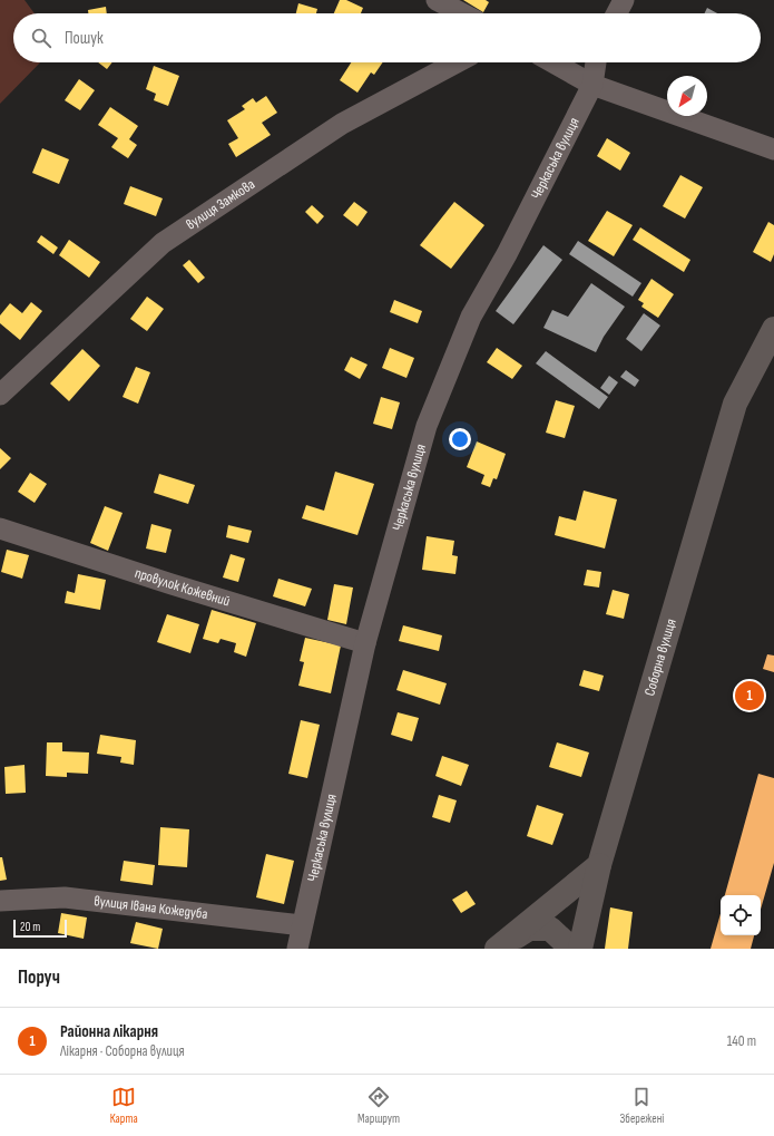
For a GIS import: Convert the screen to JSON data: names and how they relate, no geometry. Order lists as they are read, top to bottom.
{
  "streets": {
    "main road": ["Соборна вулиця"],
    "street": [
      "Черкаська вулиця",
      "вулиця Замкова",
      "провулок Кожевний",
      "вулиця Івана Кожедуба"
    ]
  },
  "crossings": [
    ["Черкаська вулиця", "провулок Кожевний"],
    ["Черкаська вулиця", "вулиця Івана Кожедуба"]
  ],
  "scale_bar": "20 m",
  "north": "bottom left",
  "page": {
    "search": "Пошук",
    "pins": "1",
    "scale": "20 m",
    "heading": "Поруч",
    "list": [
      {
        "mark": "1",
        "name": "Районна лікарня",
        "note": "Лікарня · Соборна вулиця",
        "value": "140 m"
      }
    ],
    "nav": ["Карта", "Маршрут", "Збережені"]
  }
}
